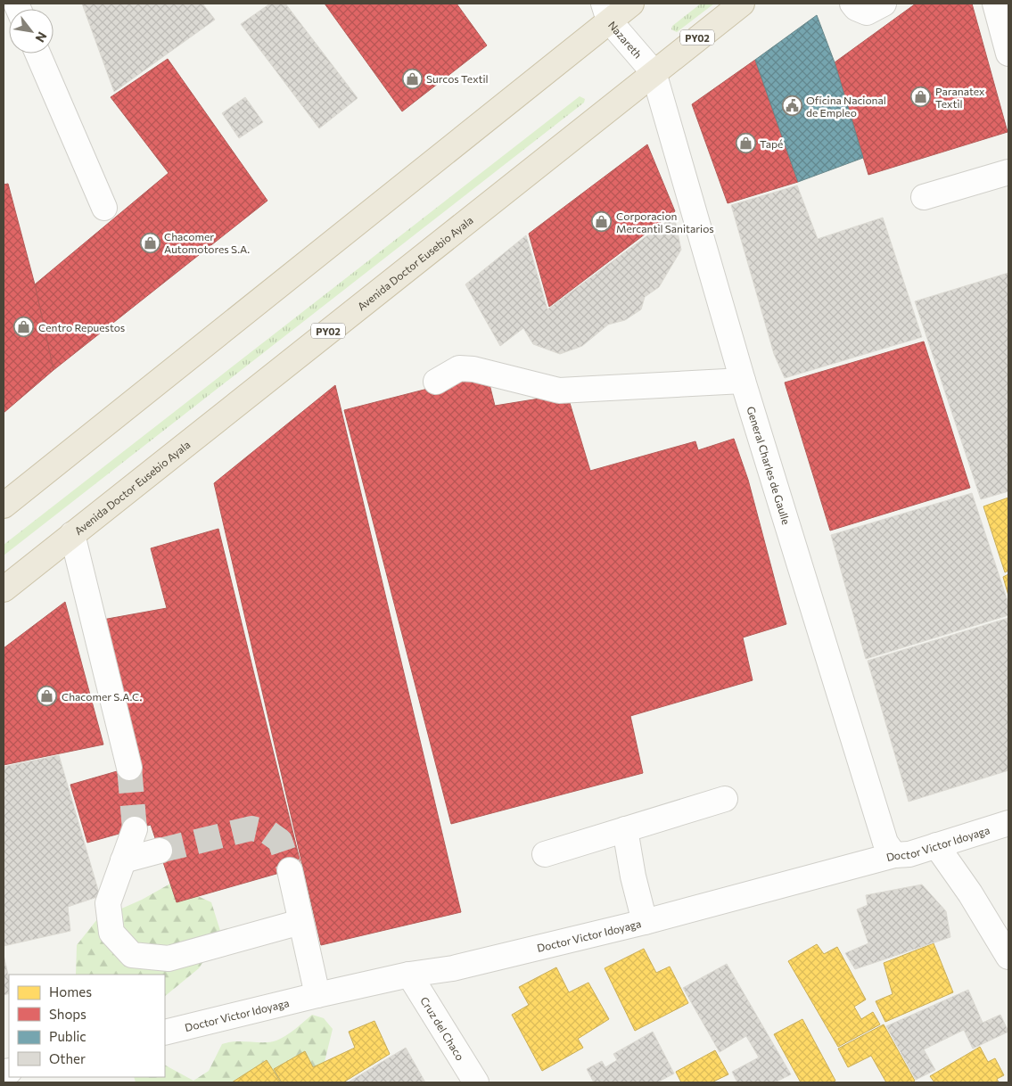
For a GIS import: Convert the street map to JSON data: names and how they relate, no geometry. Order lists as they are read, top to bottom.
{
  "streets": {
    "highway": ["PY02", "Avenida Doctor Eusebio Ayala"],
    "street": [
      "Nazareth",
      "General Charles de Gaulle",
      "Doctor Victor Idoyaga",
      "Cruz del Chaco"
    ]
  },
  "crossings": [
    ["Nazareth", "Avenida Doctor Eusebio Ayala"],
    ["Nazareth", "General Charles de Gaulle"],
    ["Avenida Doctor Eusebio Ayala", "General Charles de Gaulle"],
    ["General Charles de Gaulle", "Doctor Victor Idoyaga"],
    ["Doctor Victor Idoyaga", "Cruz del Chaco"]
  ],
  "places": {
    "shop": [
      "Surcos Textil",
      "Paranatex Textil",
      "Tapé",
      "Corporacion Mercantil Sanitarios",
      "Chacomer Automotores S.A.",
      "Centro Repuestos",
      "Chacomer S.A.C."
    ],
    "public building": ["Oficina Nacional de Empleo"]
  },
  "legend": [
    "Homes",
    "Shops",
    "Public",
    "Other"
  ],
  "north": "bottom right"
}
